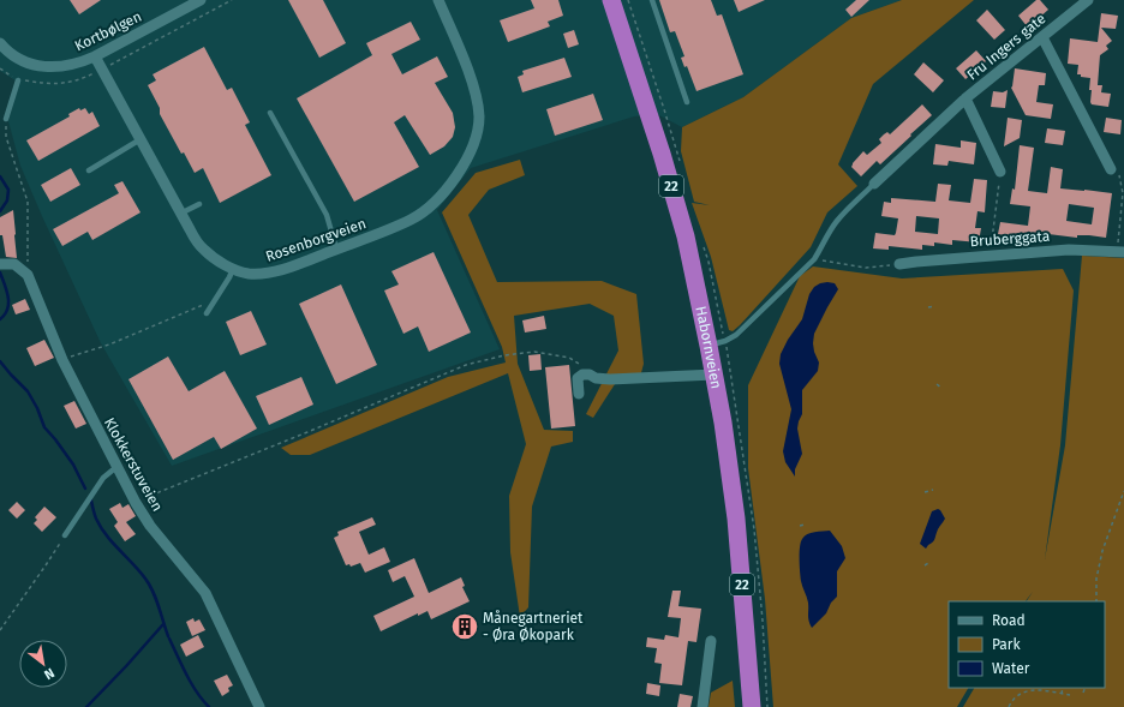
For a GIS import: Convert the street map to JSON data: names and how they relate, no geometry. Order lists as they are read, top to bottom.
{
  "streets": {
    "highway": ["22", "Habornveien"],
    "street": [
      "Kortbølgen",
      "Fru Ingers gate",
      "Bruberggata",
      "Rosenborgveien",
      "Klokkerstuveien"
    ]
  },
  "crossings": [
    ["Kortbølgen", "Rosenborgveien"]
  ],
  "places": {
    "building": ["Månegartneriet - Øra Økopark"]
  },
  "legend": ["Road", "Park", "Water"],
  "north": "bottom right"
}
